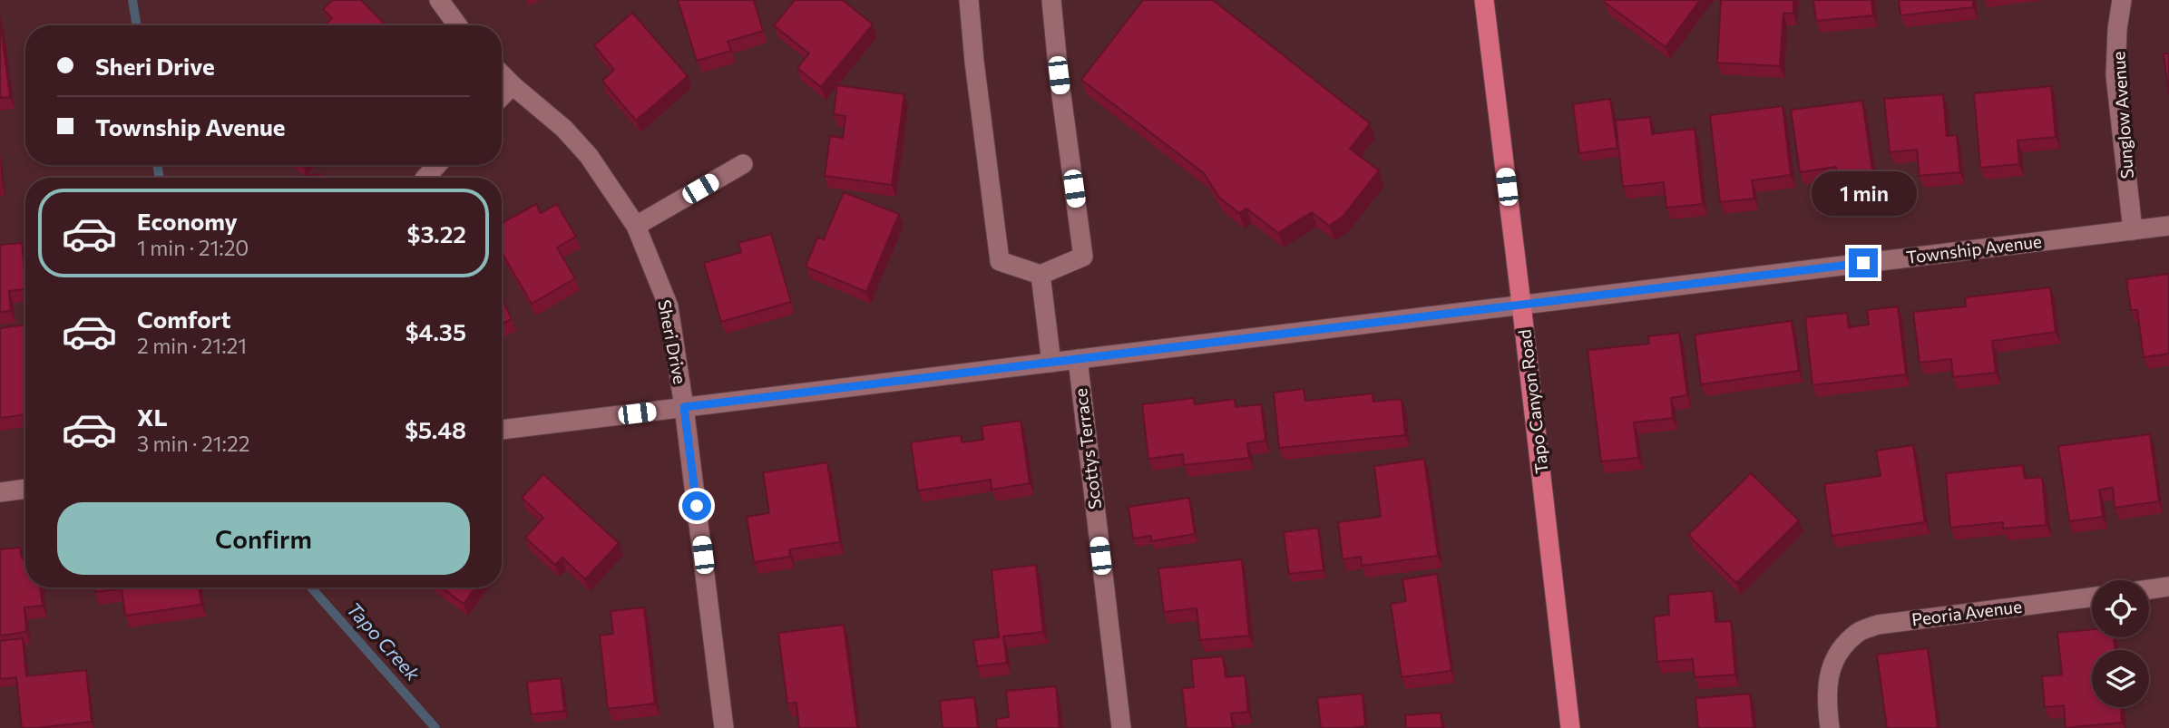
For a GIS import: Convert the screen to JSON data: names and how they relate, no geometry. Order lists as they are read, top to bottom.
{
  "streets": {
    "main road": ["Tapo Canyon Road"],
    "street": [
      "Sunglow Avenue",
      "Township Avenue",
      "Sheri Drive",
      "Scottys Terrace",
      "Peoria Avenue"
    ]
  },
  "crossings": [
    ["Sunglow Avenue", "Township Avenue"],
    ["Township Avenue", "Sheri Drive"],
    ["Township Avenue", "Tapo Canyon Road"],
    ["Township Avenue", "Scottys Terrace"]
  ],
  "water": ["Tapo Creek"],
  "page": {
    "banner": ["Sheri Drive", "Township Avenue"],
    "bubble": "1 min",
    "list": [
      {
        "name": "Economy",
        "note": "1 min · 21:20",
        "value": "$3.22"
      },
      {
        "name": "Comfort",
        "note": "2 min · 21:21",
        "value": "$4.35"
      },
      {
        "name": "XL",
        "note": "3 min · 21:22",
        "value": "$5.48"
      }
    ],
    "buttons": "Confirm"
  }
}
